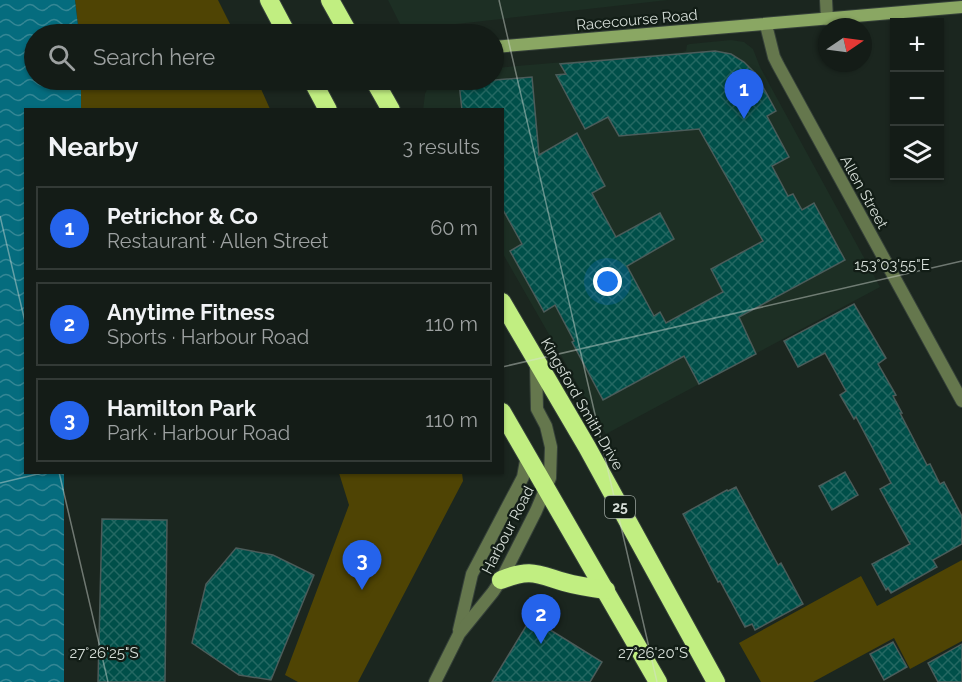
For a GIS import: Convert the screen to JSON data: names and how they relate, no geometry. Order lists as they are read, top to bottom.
{
  "streets": {
    "highway": ["Kingsford Smith Drive", "25"],
    "street": ["Racecourse Road", "Allen Street", "Harbour Road"]
  },
  "crossings": [
    ["Racecourse Road", "Allen Street"],
    ["Kingsford Smith Drive", "Harbour Road"]
  ],
  "north": "right",
  "page": {
    "map_buttons": ["+", "−"],
    "search": "Search here",
    "pins": ["1", "3", "2"],
    "heading": ["Nearby", "3 results"],
    "list": [
      {
        "mark": "1",
        "name": "Petrichor & Co",
        "note": "Restaurant · Allen Street",
        "value": "60 m"
      },
      {
        "mark": "2",
        "name": "Anytime Fitness",
        "note": "Sports · Harbour Road",
        "value": "110 m"
      },
      {
        "mark": "3",
        "name": "Hamilton Park",
        "note": "Park · Harbour Road",
        "value": "110 m"
      }
    ]
  },
  "coordinates": ["153°03'55\"E", "27°26'25\"S", "27°26'20\"S"]
}
